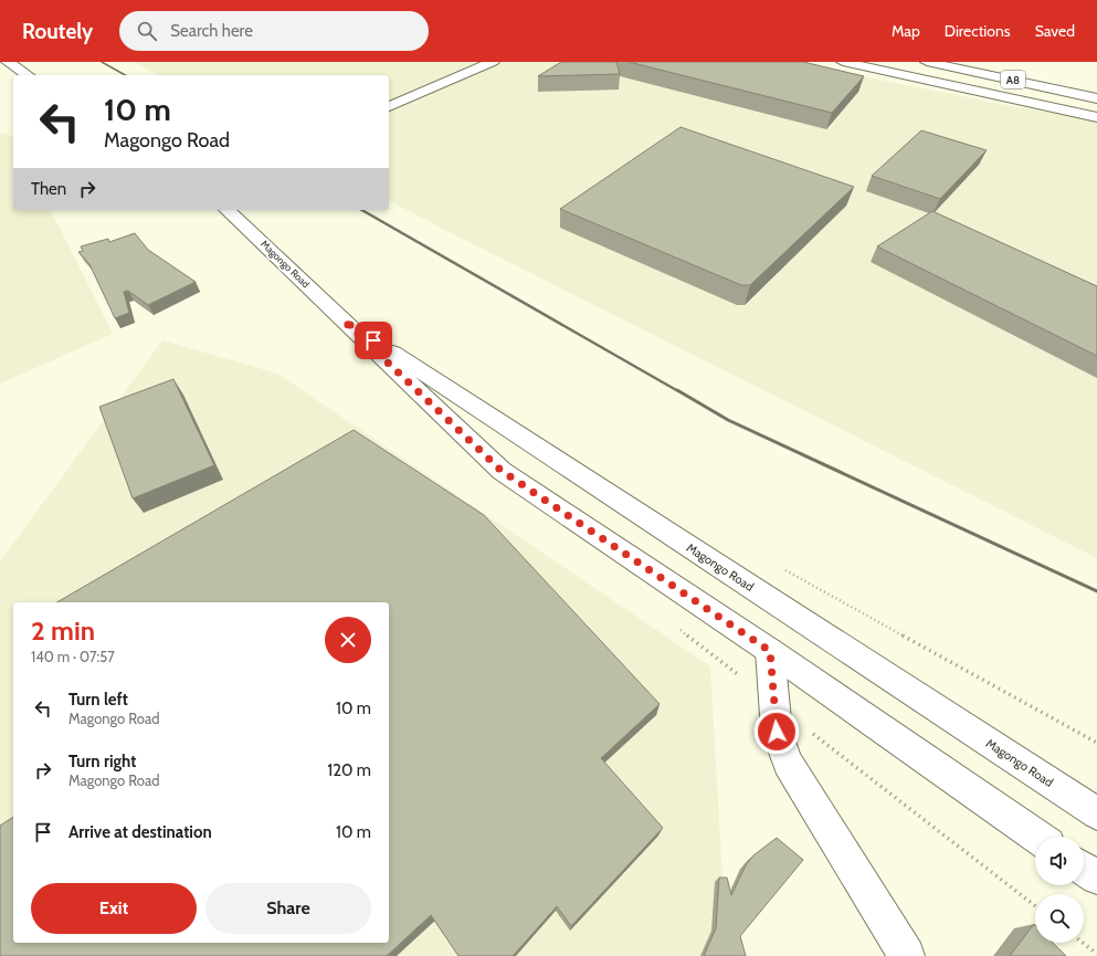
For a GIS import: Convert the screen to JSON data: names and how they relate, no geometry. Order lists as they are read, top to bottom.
{
  "streets": {
    "main road": ["A8", "Magongo Road"]
  },
  "page": {
    "header": "Routely",
    "search": "Search here",
    "nav": ["Map", "Directions", "Saved"],
    "turn": ["10 m", "Magongo Road"],
    "then": "Then",
    "heading": ["2 min", "140 m · 07:57"],
    "list": [
      {
        "name": "Turn left",
        "note": "Magongo Road",
        "value": "10 m"
      },
      {
        "name": "Turn right",
        "note": "Magongo Road",
        "value": "120 m"
      },
      {
        "name": "Arrive at destination",
        "value": "10 m"
      }
    ],
    "buttons": ["Exit", "Share"]
  }
}
